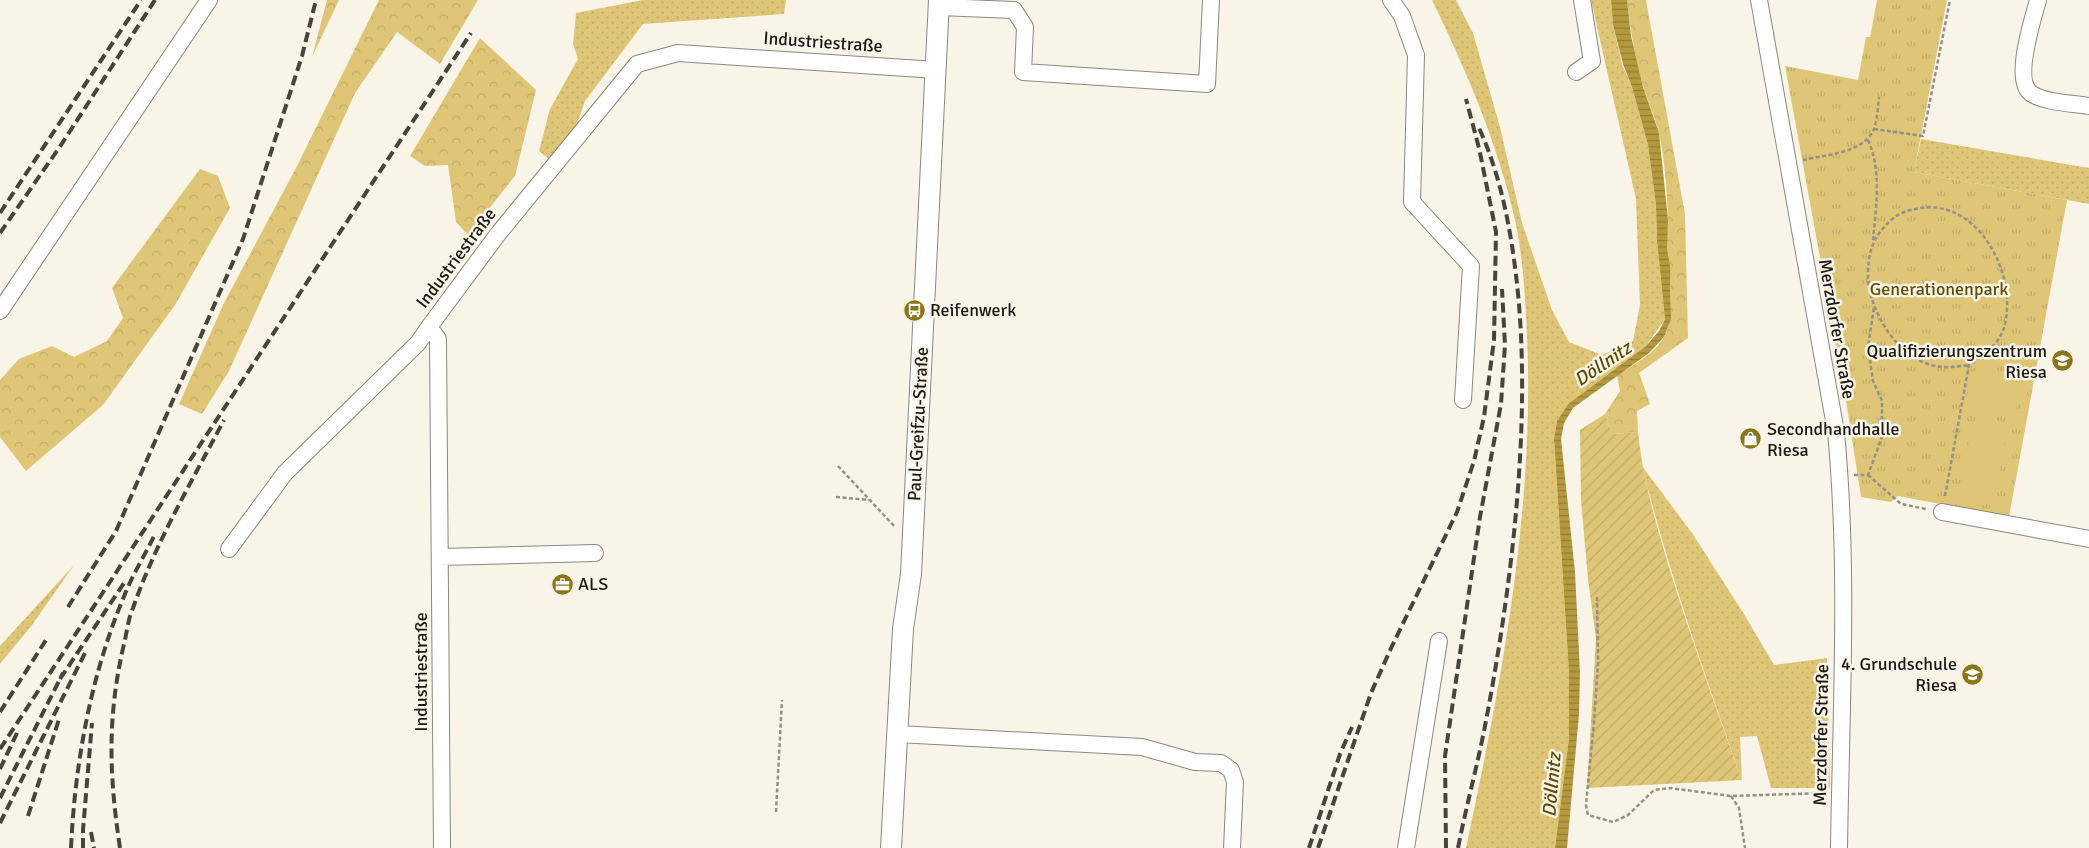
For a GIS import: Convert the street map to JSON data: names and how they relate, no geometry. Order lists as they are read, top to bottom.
{
  "streets": {
    "main road": ["Paul-Greifzu-Straße"],
    "street": ["Industriestraße", "Merzdorfer Straße"]
  },
  "crossings": [
    ["Industriestraße", "Paul-Greifzu-Straße"]
  ],
  "water": ["Döllnitz"],
  "parks": ["Generationenpark"],
  "places": {
    "bus stop": ["Reifenwerk"],
    "school or university": ["Qualifizierungszentrum Riesa", "4. Grundschule Riesa"],
    "shop": ["Secondhandhalle Riesa"],
    "office": ["ALS"]
  }
}
